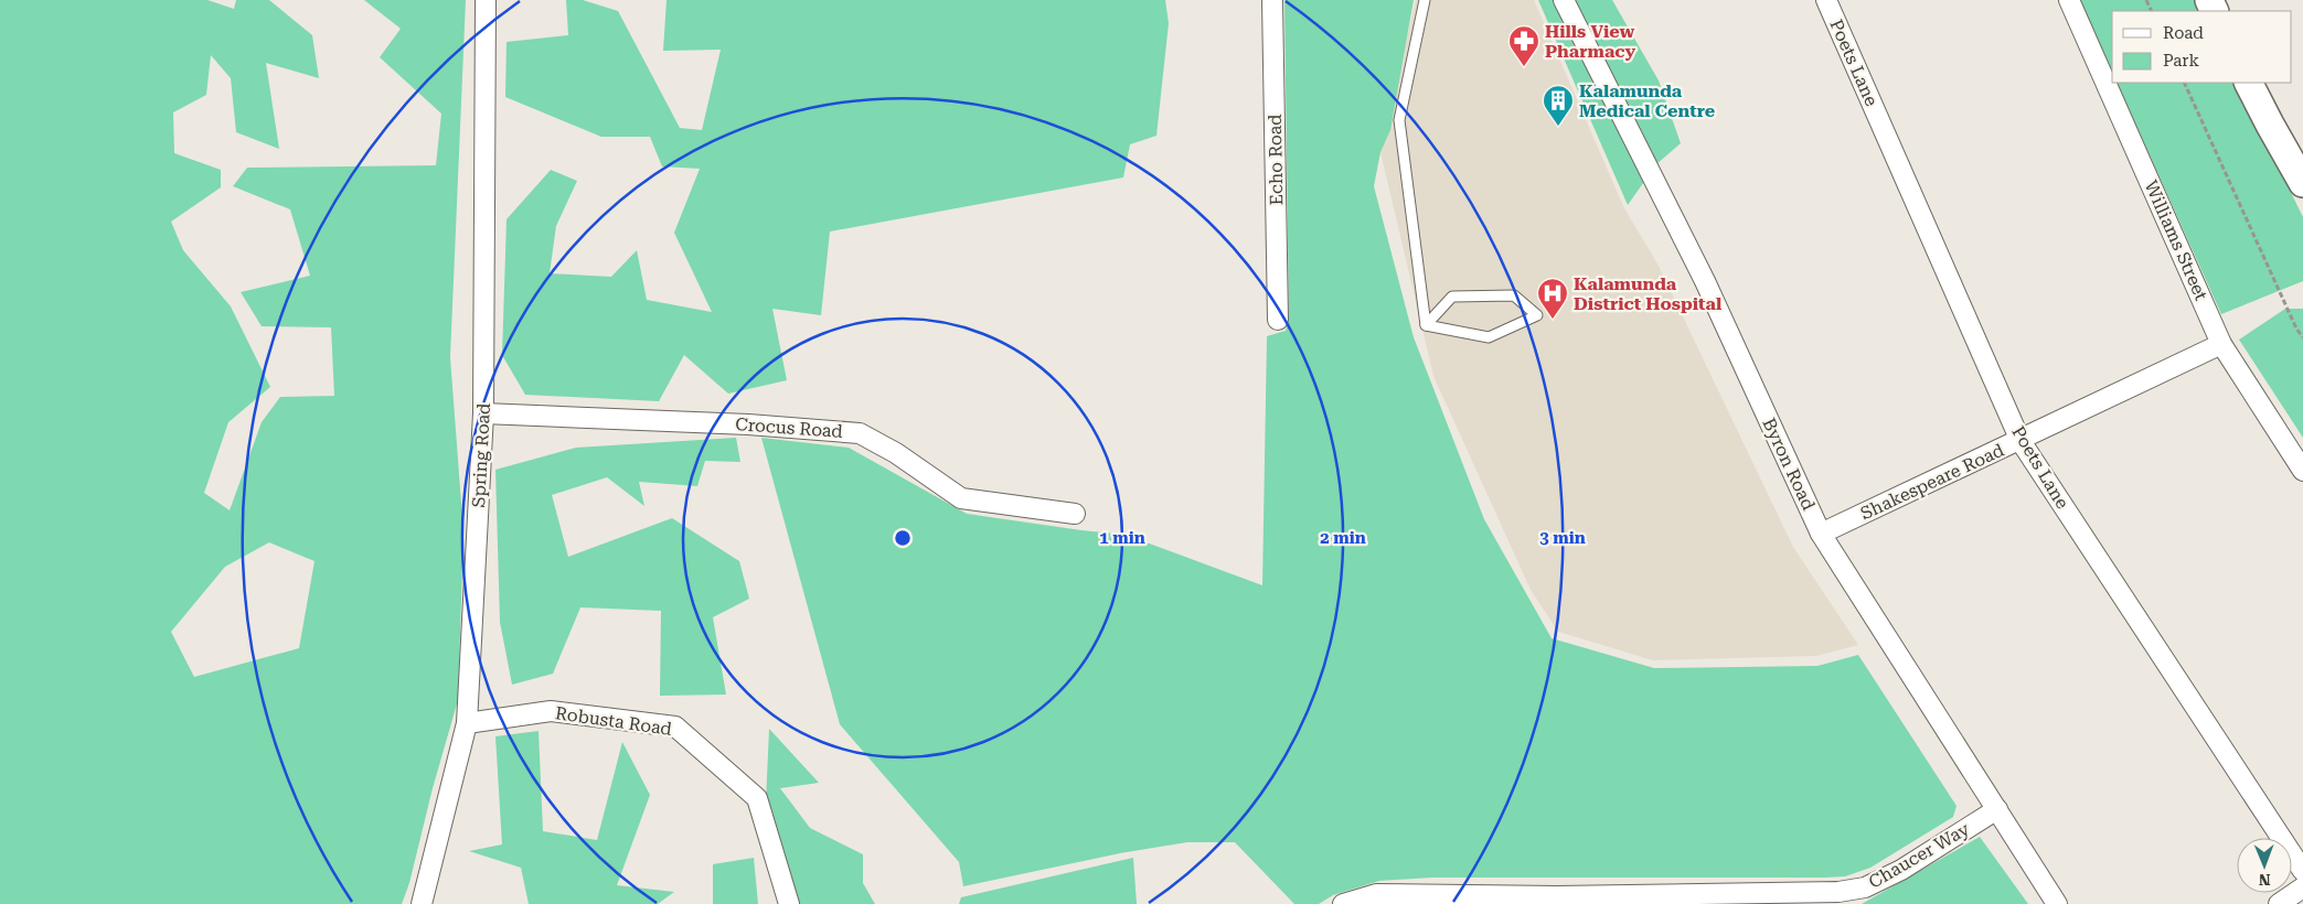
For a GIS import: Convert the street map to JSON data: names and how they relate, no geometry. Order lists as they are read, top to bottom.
{
  "streets": {
    "street": [
      "Poets Lane",
      "Echo Road",
      "Williams Street",
      "Crocus Road",
      "Spring Road",
      "Byron Road",
      "Shakespeare Road",
      "Robusta Road",
      "Chaucer Way"
    ]
  },
  "crossings": [
    ["Poets Lane", "Shakespeare Road"],
    ["Williams Street", "Shakespeare Road"],
    ["Crocus Road", "Spring Road"],
    ["Spring Road", "Robusta Road"],
    ["Byron Road", "Shakespeare Road"],
    ["Byron Road", "Chaucer Way"]
  ],
  "places": {
    "pharmacy": ["Hills View Pharmacy"],
    "building": ["Kalamunda Medical Centre"],
    "hospital": ["Kalamunda District Hospital"]
  },
  "legend": ["Road", "Park"],
  "north": "bottom",
  "rings": ["1 min", "2 min", "3 min"]
}
